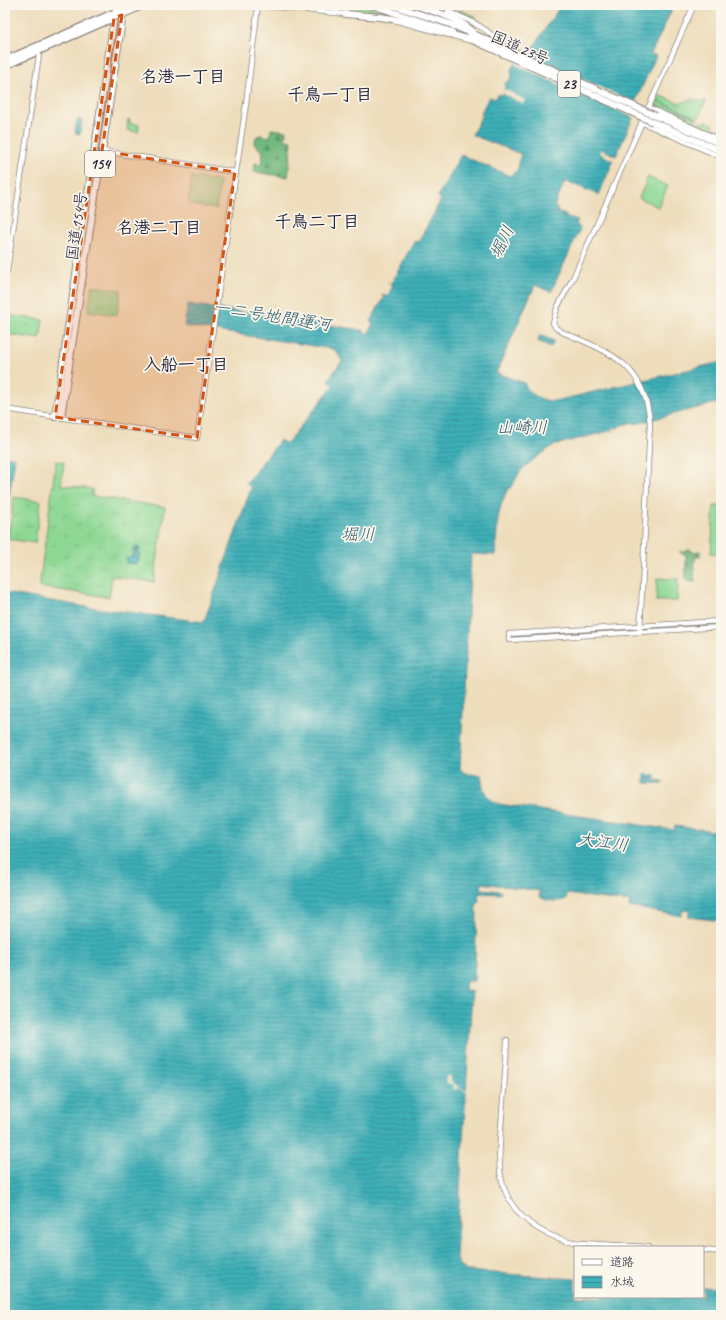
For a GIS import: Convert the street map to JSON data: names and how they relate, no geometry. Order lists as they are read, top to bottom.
{
  "streets": {
    "highway": [
      "国道23号",
      "23",
      "154",
      "国道154号"
    ]
  },
  "crossings": [
    ["国道23号", "23"]
  ],
  "districts": [
    "名港一丁目",
    "千鳥一丁目",
    "千鳥二丁目",
    "名港二丁目",
    "入船一丁目"
  ],
  "water": [
    "堀川",
    "一二号地間運河",
    "山崎川",
    "大江川"
  ],
  "legend": ["道路", "水域"]
}
